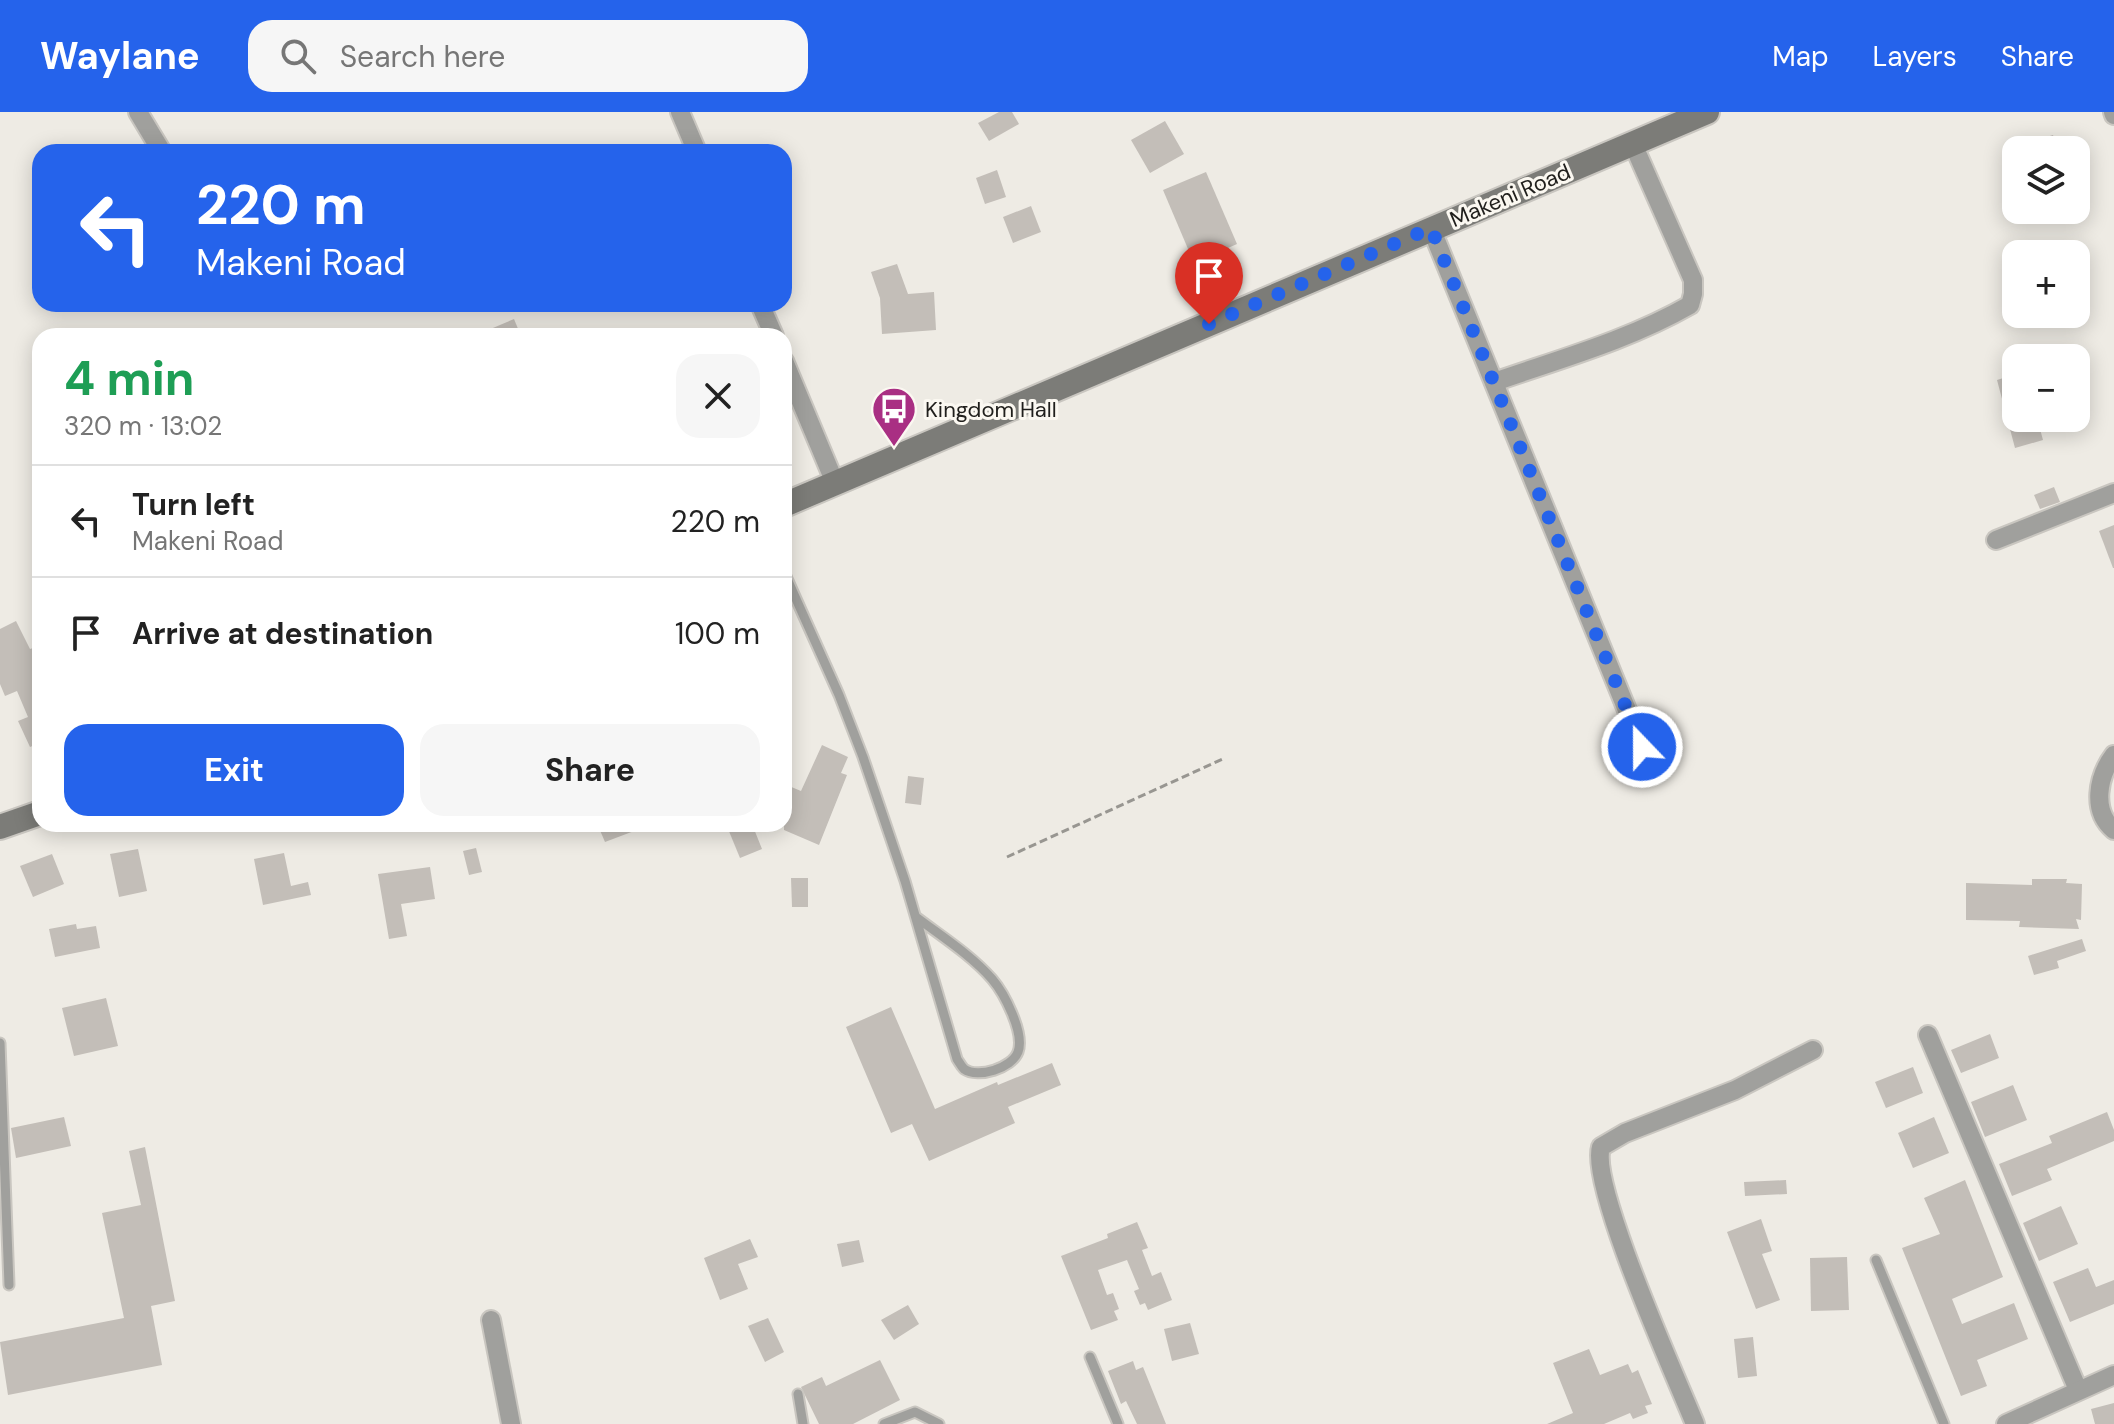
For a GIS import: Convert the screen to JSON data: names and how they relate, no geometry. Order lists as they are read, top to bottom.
{
  "streets": {
    "main road": ["Makeni Road"]
  },
  "places": {
    "bus stop": ["Kingdom Hall"]
  },
  "page": {
    "header": "Waylane",
    "search": "Search here",
    "nav": ["Map", "Layers", "Share"],
    "map_buttons": ["+", "−"],
    "turn": ["220 m", "Makeni Road"],
    "heading": ["4 min", "320 m · 13:02"],
    "list": [
      {
        "name": "Turn left",
        "note": "Makeni Road",
        "value": "220 m"
      },
      {
        "name": "Arrive at destination",
        "value": "100 m"
      }
    ],
    "buttons": ["Exit", "Share"]
  }
}
